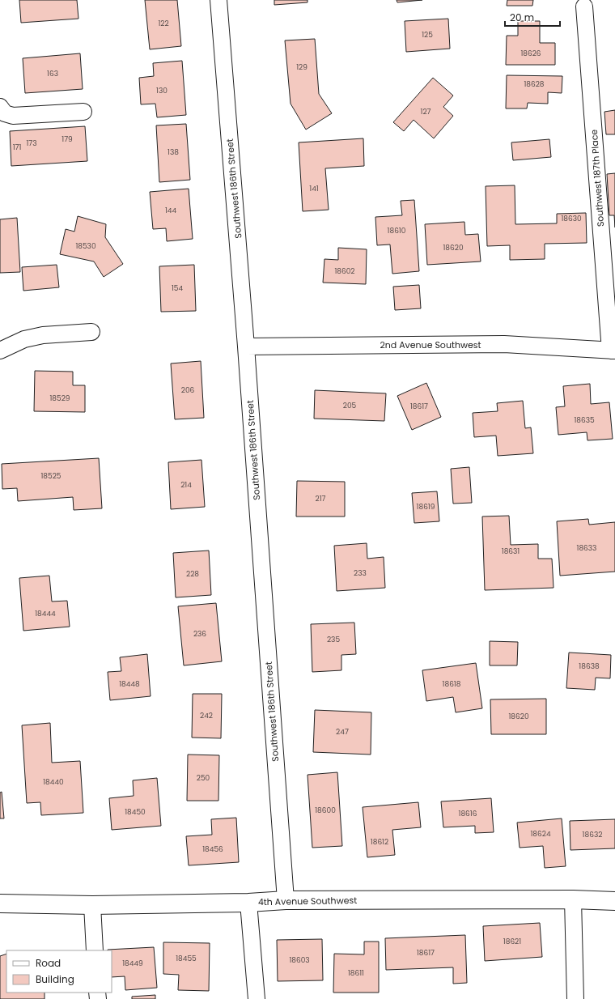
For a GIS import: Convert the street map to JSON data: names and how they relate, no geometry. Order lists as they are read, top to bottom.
{
  "streets": {
    "street": [
      "Southwest 187th Place",
      "Southwest 186th Street",
      "2nd Avenue Southwest",
      "4th Avenue Southwest"
    ]
  },
  "crossings": [
    ["Southwest 187th Place", "2nd Avenue Southwest"],
    ["Southwest 186th Street", "2nd Avenue Southwest"],
    ["Southwest 186th Street", "4th Avenue Southwest"]
  ],
  "house_numbers": [
    "122",
    "125",
    "18626",
    "129",
    "163",
    "18628",
    "130",
    "127",
    "179",
    "173",
    "171",
    "138",
    "141",
    "144",
    "18630",
    "18610",
    "18530",
    "18620",
    "18602",
    "154",
    "206",
    "18529",
    "205",
    "18617",
    "18635",
    "18525",
    "214",
    "217",
    "18619",
    "18633",
    "18631",
    "233",
    "228",
    "18444",
    "236",
    "235",
    "18638",
    "18448",
    "18618",
    "242",
    "18620",
    "247",
    "250",
    "18440",
    "18600",
    "18450",
    "18616",
    "18624",
    "18632",
    "18612",
    "18456",
    "18621",
    "18617",
    "18455",
    "18603",
    "18449",
    "18611"
  ],
  "legend": ["Road", "Building"],
  "scale_bar": "20 m"
}
